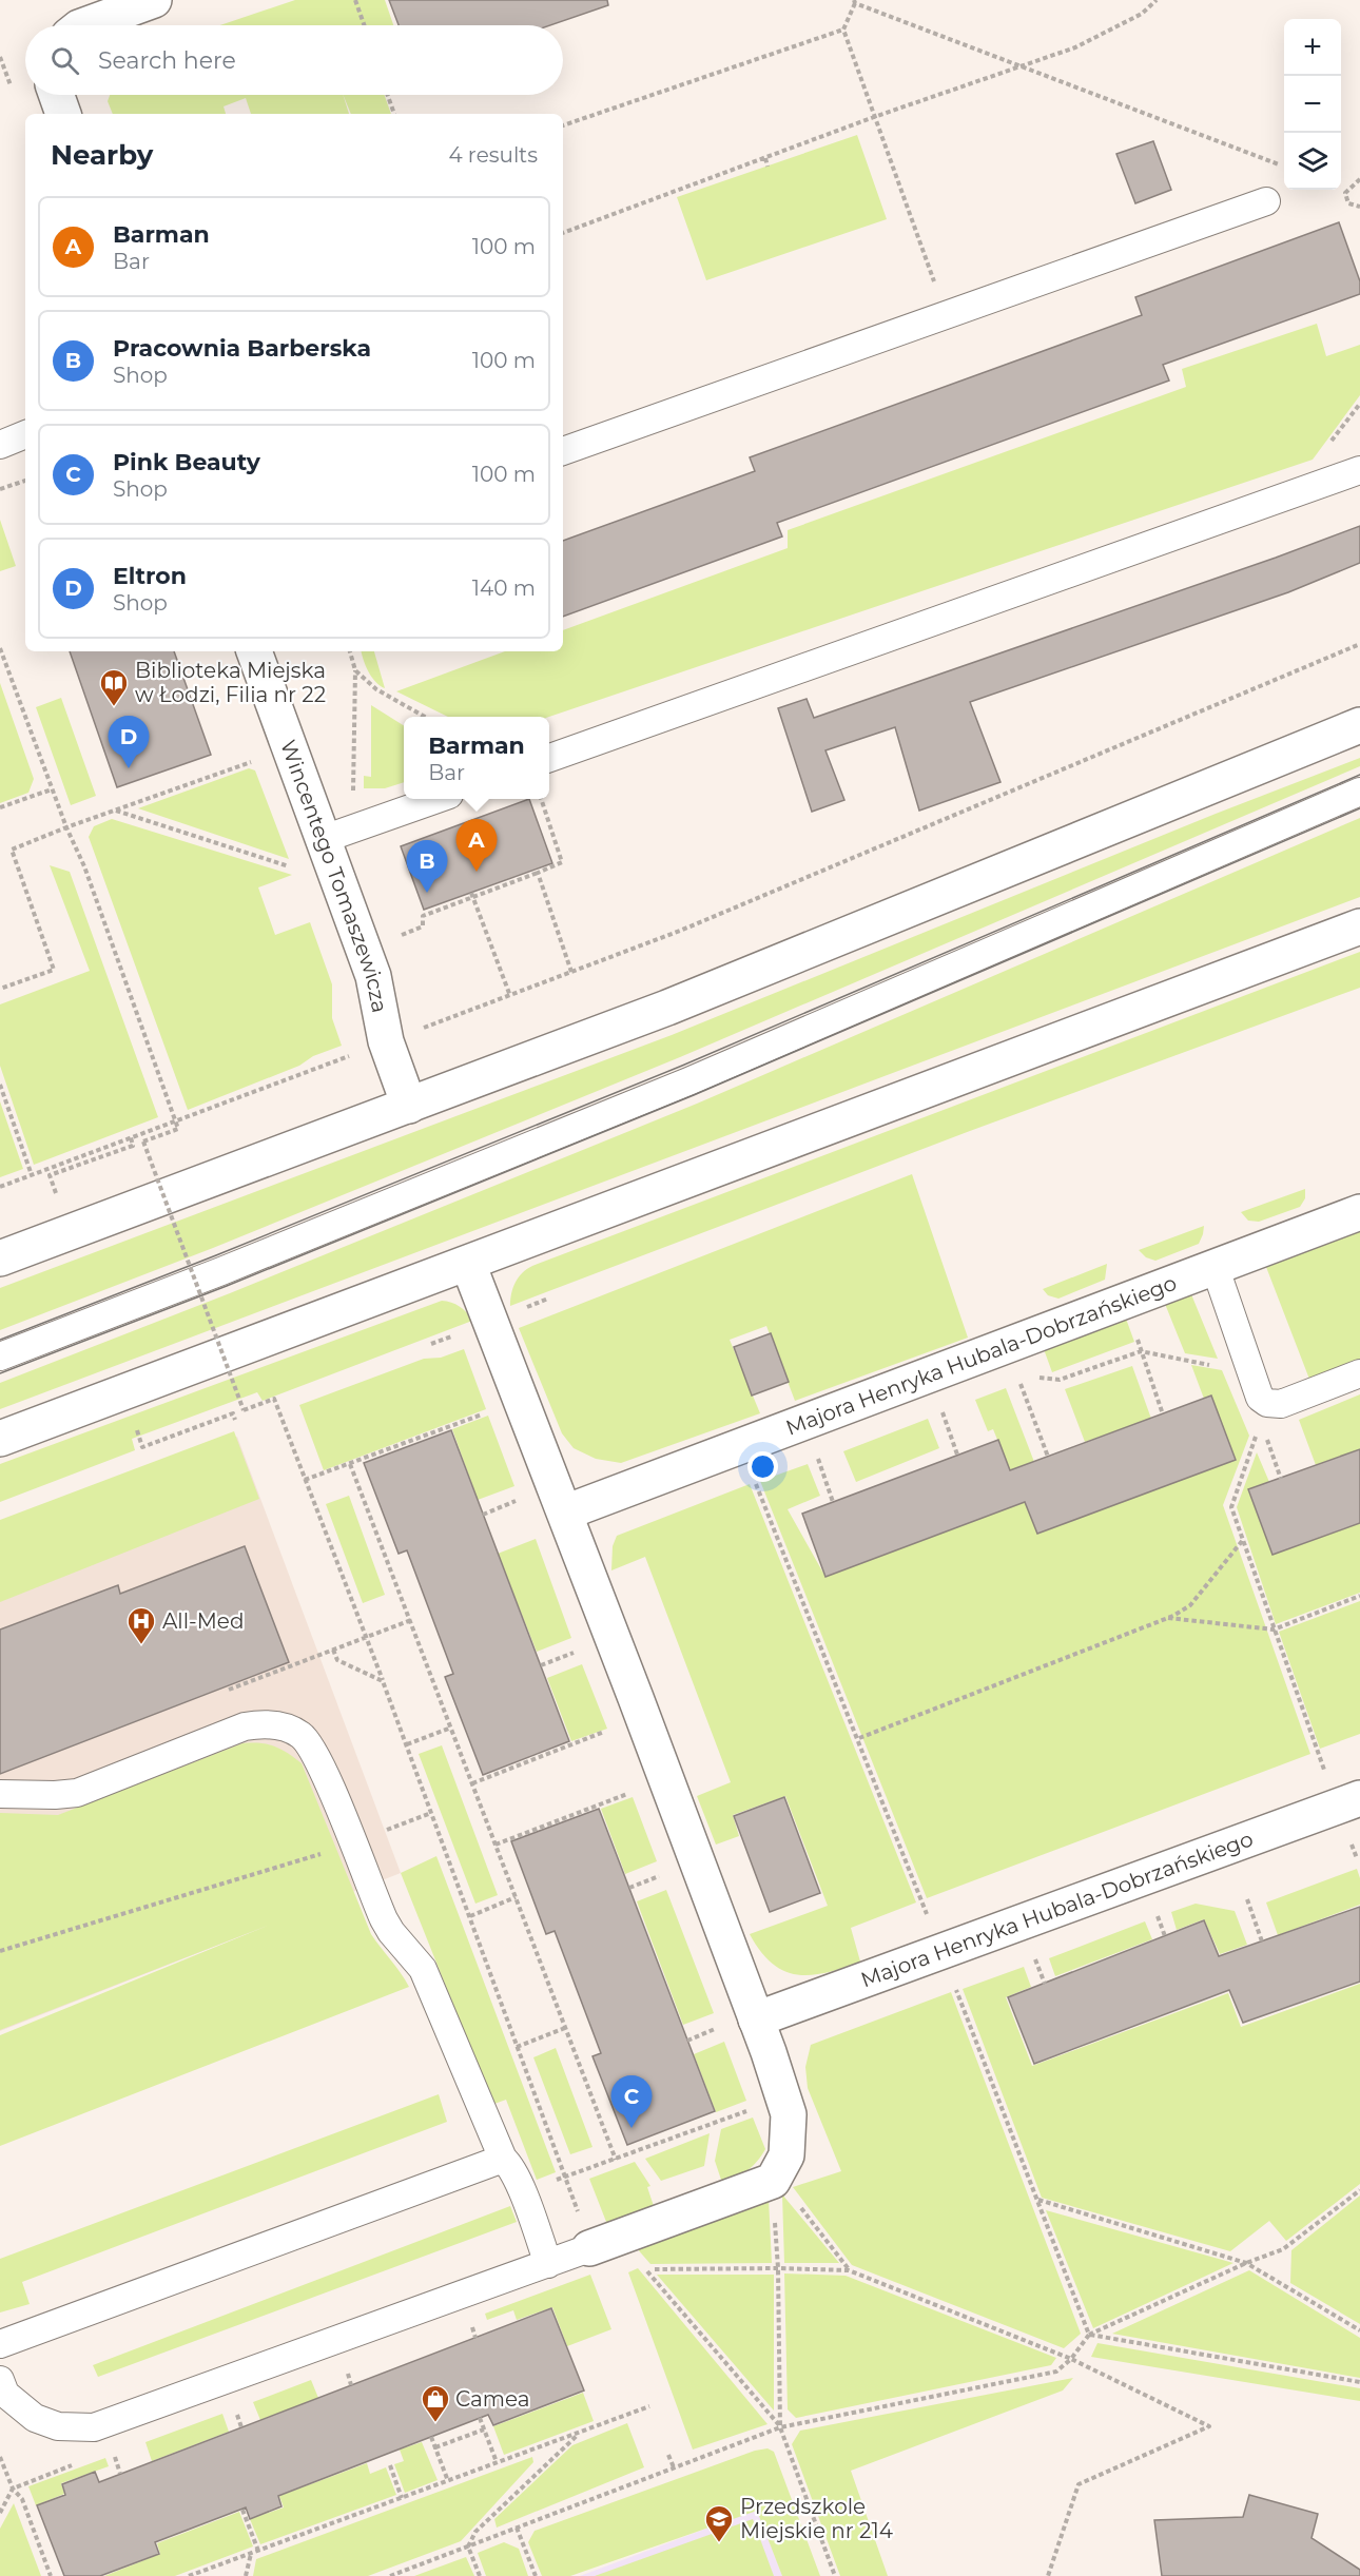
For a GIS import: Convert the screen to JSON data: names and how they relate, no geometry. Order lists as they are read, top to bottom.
{
  "streets": {
    "street": ["Wincentego Tomaszewicza", "Majora Henryka Hubala-Dobrzańskiego"]
  },
  "places": {
    "library": ["Biblioteka Miejska w Łodzi, Filia nr 22"],
    "hospital": ["All-Med"],
    "shop": ["Camea"],
    "school or university": ["Przedszkole Miejskie nr 214"]
  },
  "page": {
    "map_buttons": ["+", "−"],
    "search": "Search here",
    "heading": ["Nearby", "4 results"],
    "list": [
      {
        "mark": "A",
        "name": "Barman",
        "note": "Bar",
        "value": "100 m"
      },
      {
        "mark": "B",
        "name": "Pracownia Barberska",
        "note": "Shop",
        "value": "100 m"
      },
      {
        "mark": "C",
        "name": "Pink Beauty",
        "note": "Shop",
        "value": "100 m"
      },
      {
        "mark": "D",
        "name": "Eltron",
        "note": "Shop",
        "value": "140 m"
      }
    ],
    "pins": [
      "D",
      "A",
      "B",
      "C"
    ],
    "popup": ["Barman", "Bar"]
  }
}
